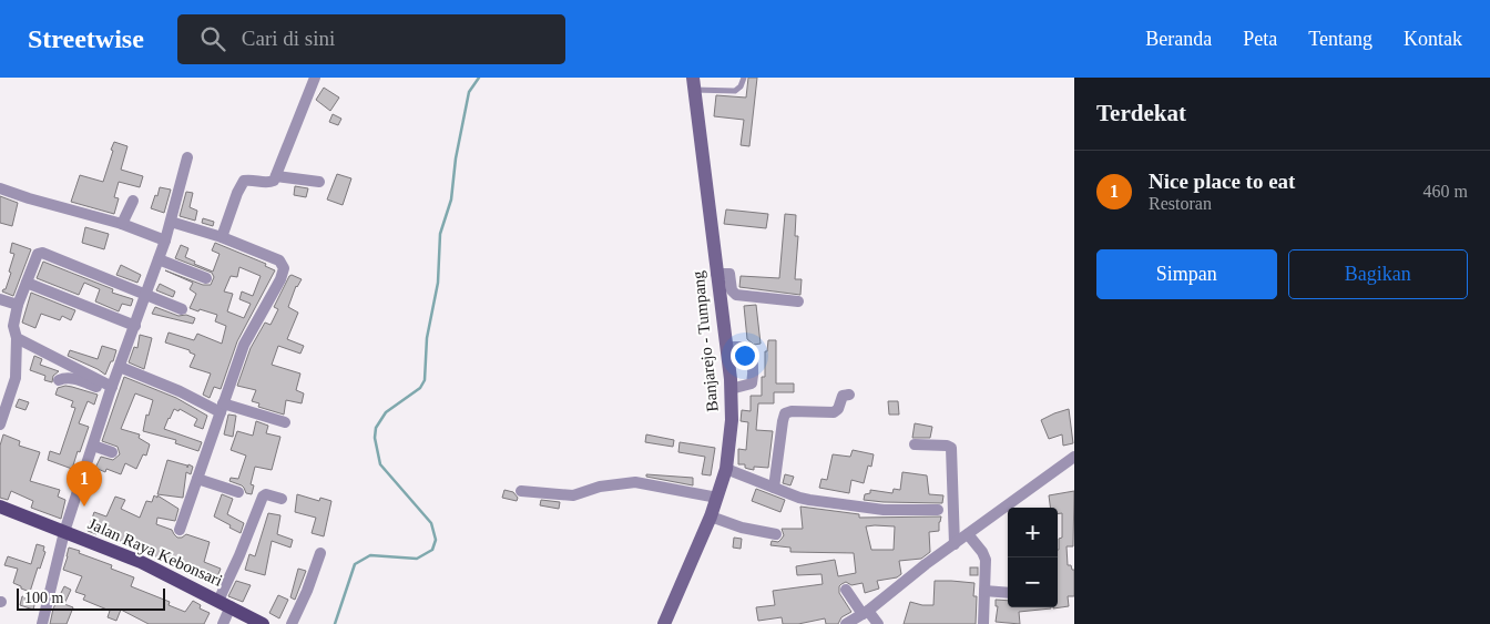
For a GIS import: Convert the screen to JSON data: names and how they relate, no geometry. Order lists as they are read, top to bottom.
{
  "streets": {
    "main road": ["Banjarejo - Tumpang", "Jalan Raya Kebonsari"]
  },
  "scale_bar": "100 m",
  "page": {
    "header": "Streetwise",
    "search": "Cari di sini",
    "nav": [
      "Beranda",
      "Peta",
      "Tentang",
      "Kontak"
    ],
    "heading": "Terdekat",
    "list": [
      {
        "mark": "1",
        "name": "Nice place to eat",
        "note": "Restoran",
        "value": "460 m"
      }
    ],
    "buttons": ["Simpan", "Bagikan"],
    "pins": "1",
    "map_buttons": ["+", "−"],
    "scale": "100 m"
  }
}
